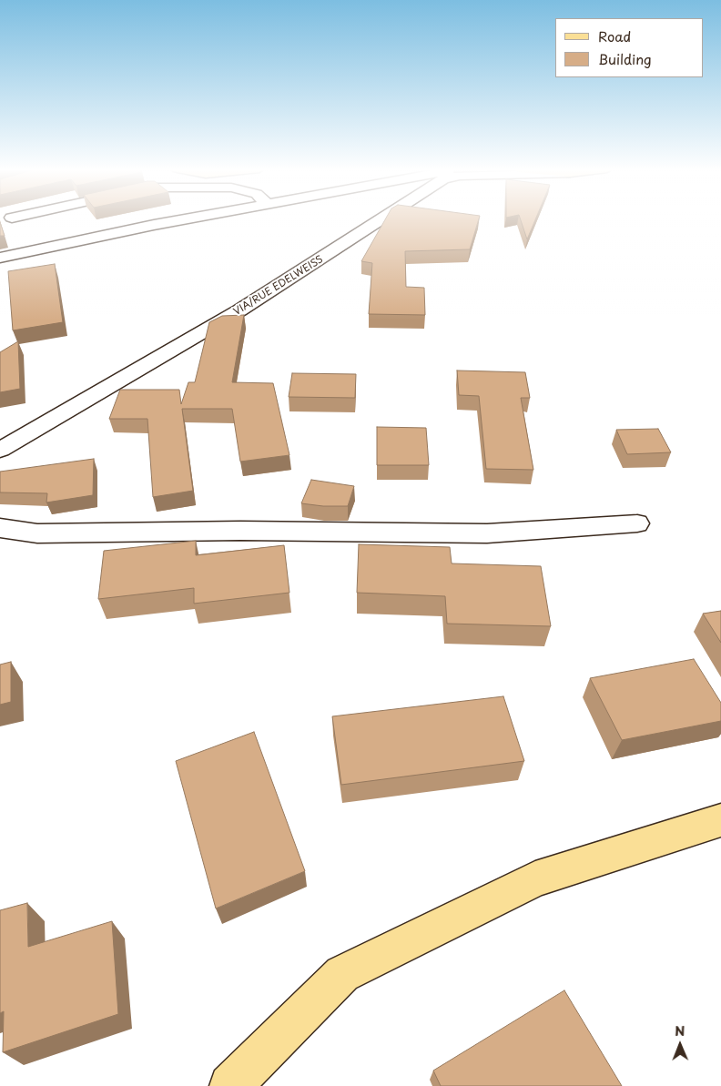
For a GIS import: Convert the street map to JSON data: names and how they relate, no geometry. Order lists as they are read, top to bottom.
{
  "streets": {
    "street": ["VIA/RUE EDELWEISS"]
  },
  "legend": ["Road", "Building"],
  "north": "top"
}
